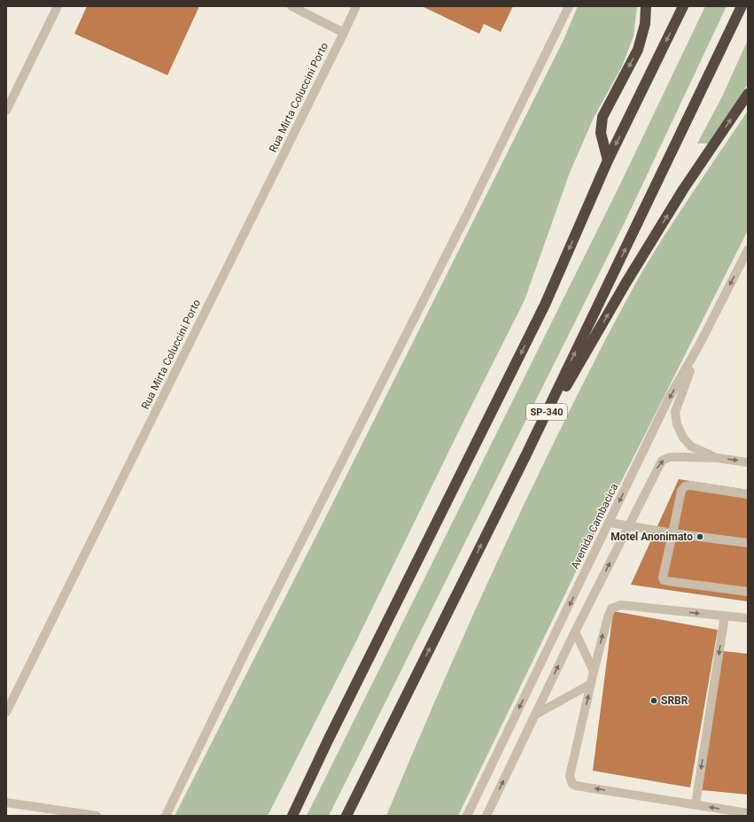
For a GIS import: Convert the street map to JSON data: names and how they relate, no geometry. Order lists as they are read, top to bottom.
{
  "streets": {
    "highway": ["SP-340"],
    "street": ["Rua Mirta Coluccini Porto", "Avenida Cambacica"]
  },
  "places": ["Motel Anonimato", "SRBR"]
}
